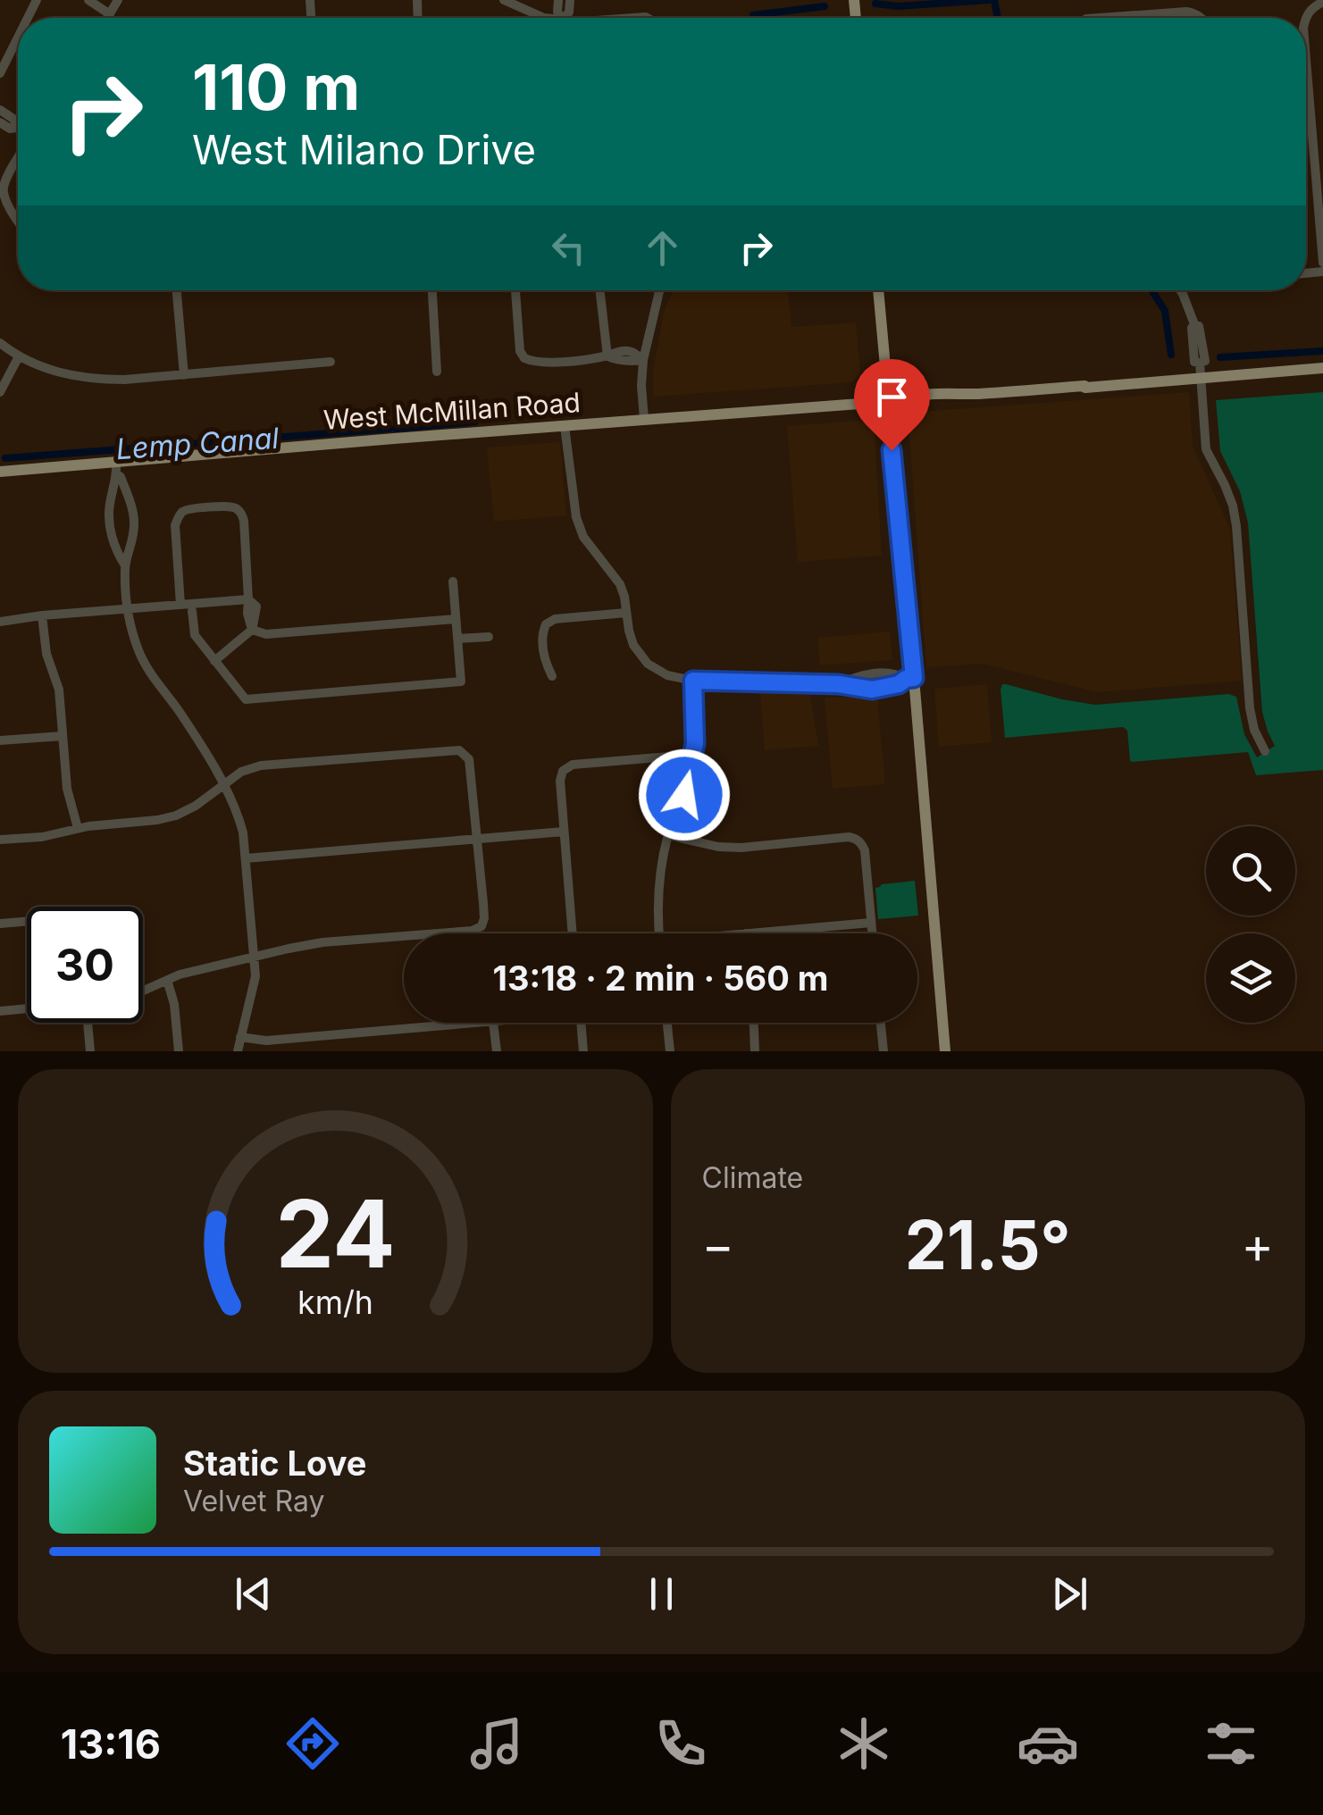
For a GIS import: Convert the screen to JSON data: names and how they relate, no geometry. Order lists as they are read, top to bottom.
{
  "streets": {
    "main road": ["West McMillan Road"]
  },
  "water": ["Lemp Canal"],
  "page": {
    "turn": ["110 m", "West Milano Drive"],
    "limit": "30",
    "trip": "13:18 · 2 min · 560 m",
    "tile": "Climate",
    "heat": ["−", "21.5°", "+"],
    "song": ["Static Love", "Velvet Ray"],
    "tabs": "13:16",
    "gauge": ["24", "km/h"]
  }
}
